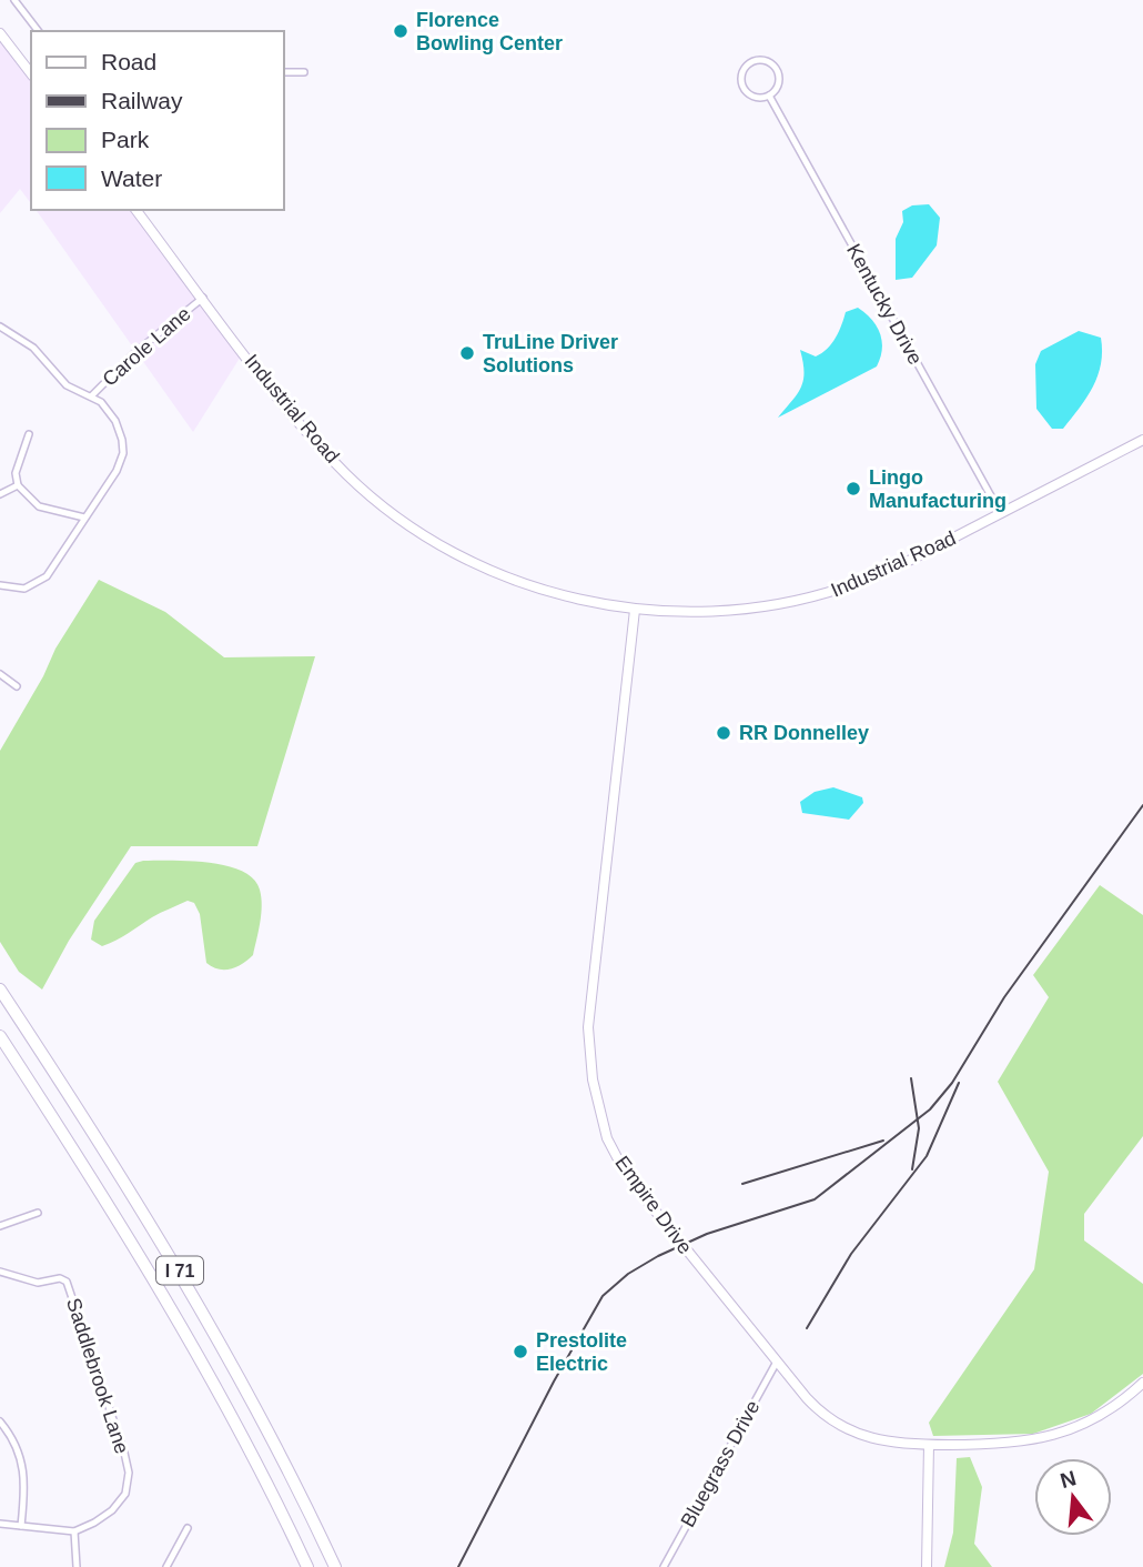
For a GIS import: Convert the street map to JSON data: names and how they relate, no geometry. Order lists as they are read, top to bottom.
{
  "streets": {
    "highway": ["I 71"],
    "street": [
      "Kentucky Drive",
      "Carole Lane",
      "Industrial Road",
      "Empire Drive",
      "Saddlebrook Lane",
      "Bluegrass Drive"
    ]
  },
  "crossings": [
    ["Kentucky Drive", "Industrial Road"],
    ["Carole Lane", "Industrial Road"],
    ["Industrial Road", "Empire Drive"],
    ["Empire Drive", "Bluegrass Drive"]
  ],
  "places": [
    "Florence Bowling Center",
    "TruLine Driver Solutions",
    "Lingo Manufacturing",
    "RR Donnelley",
    "Prestolite Electric"
  ],
  "legend": [
    "Road",
    "Railway",
    "Park",
    "Water"
  ],
  "north": "top"
}
